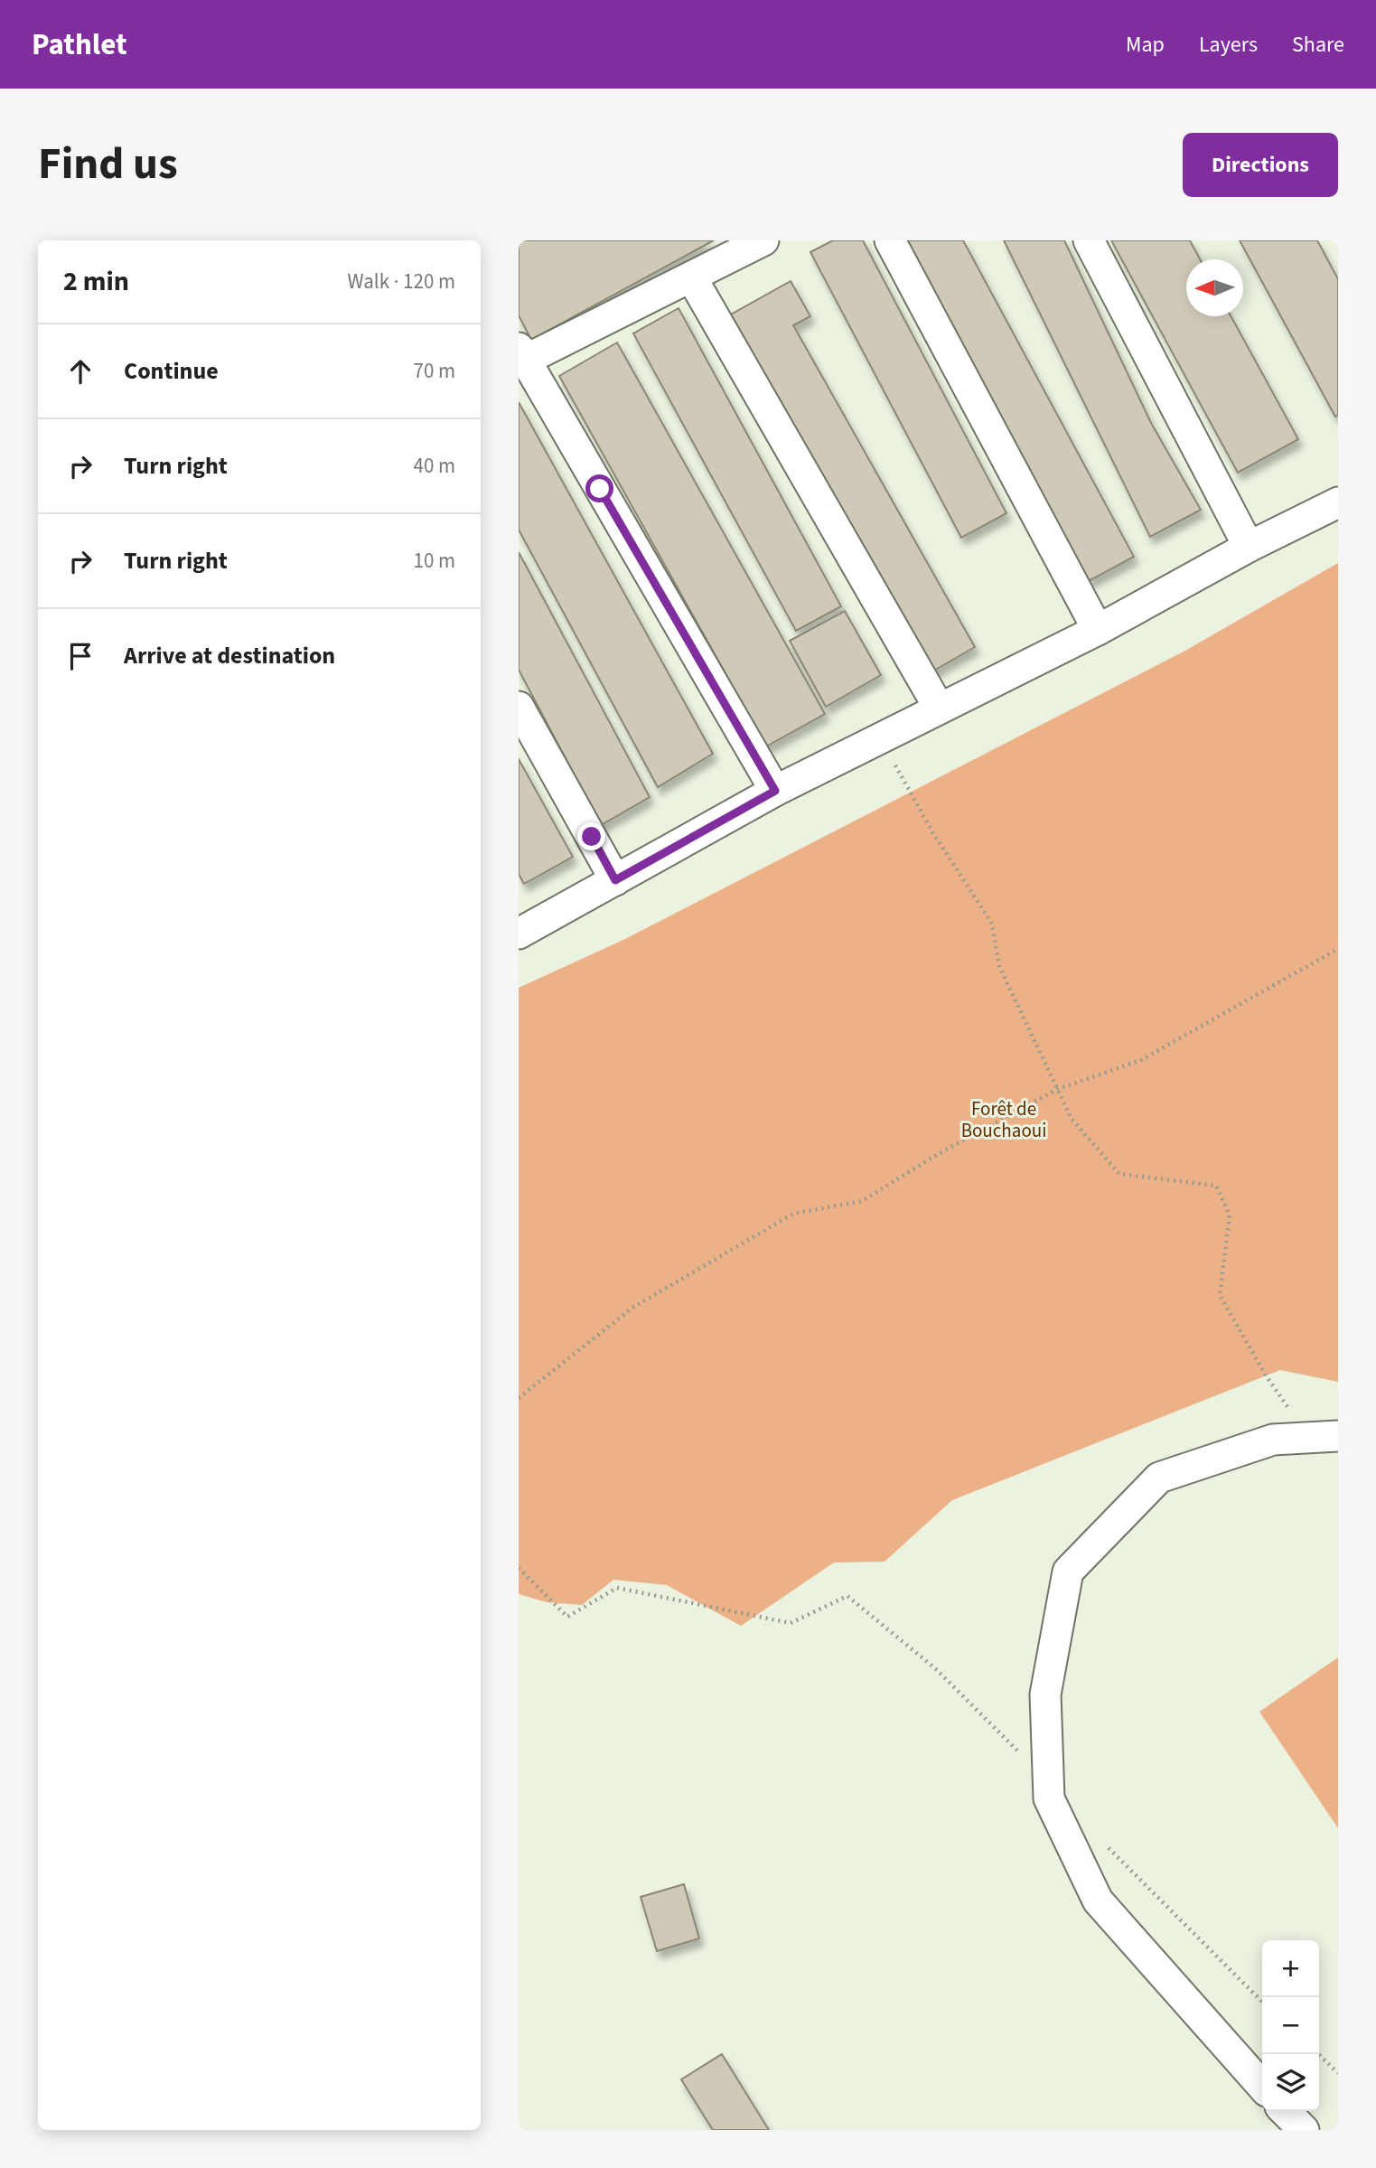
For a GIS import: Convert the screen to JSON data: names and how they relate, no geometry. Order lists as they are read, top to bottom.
{
  "parks": ["Forêt de Bouchaoui"],
  "north": "left",
  "page": {
    "header": "Pathlet",
    "nav": ["Map", "Layers", "Share"],
    "title": "Find us",
    "buttons": "Directions",
    "heading": ["2 min", "Walk · 120 m"],
    "list": [
      ["Continue", "70 m"],
      ["Turn right", "40 m"],
      ["Turn right", "10 m"],
      "Arrive at destination"
    ],
    "map_buttons": ["+", "−"]
  }
}
